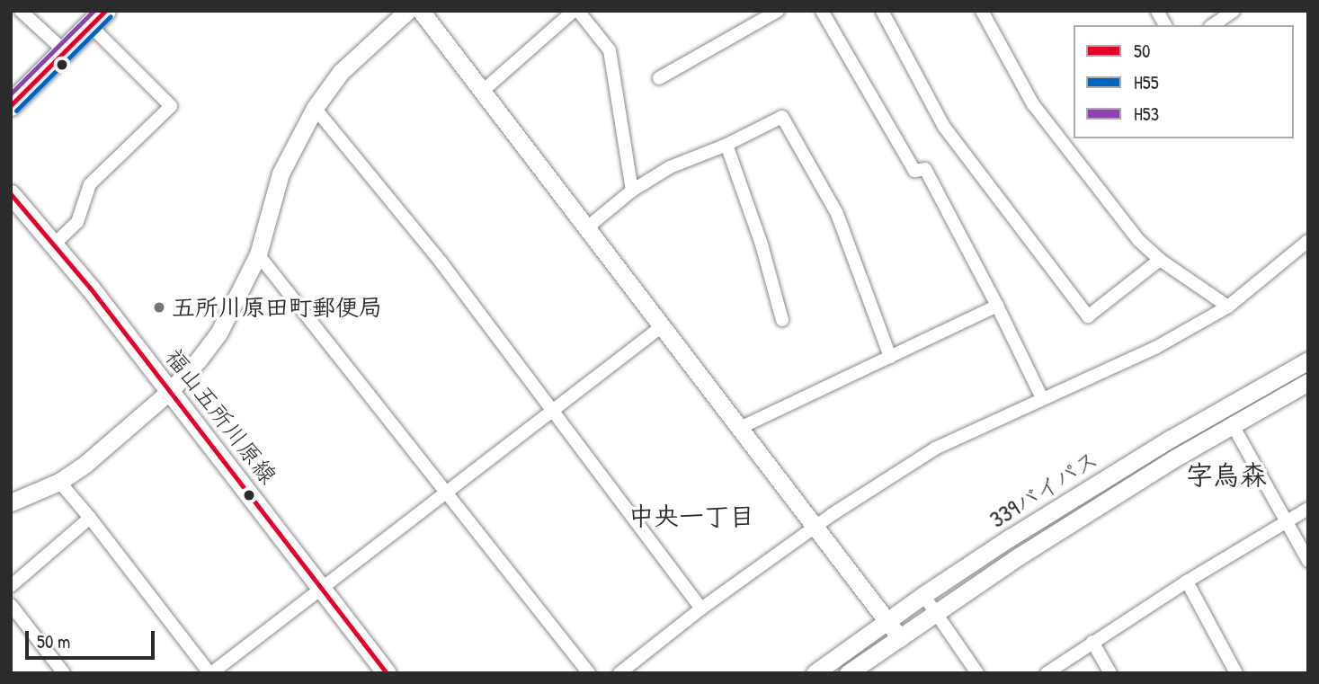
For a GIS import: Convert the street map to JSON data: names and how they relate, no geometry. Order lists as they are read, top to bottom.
{
  "streets": {
    "main road": ["福山五所川原線"],
    "street": ["339バイパス"]
  },
  "districts": ["字烏森", "中央一丁目"],
  "places": ["五所川原田町郵便局"],
  "lines": ["transit line 50", "transit line H53", "transit line H55"],
  "legend": ["50", "H55", "H53"],
  "scale_bar": "50 m"
}
